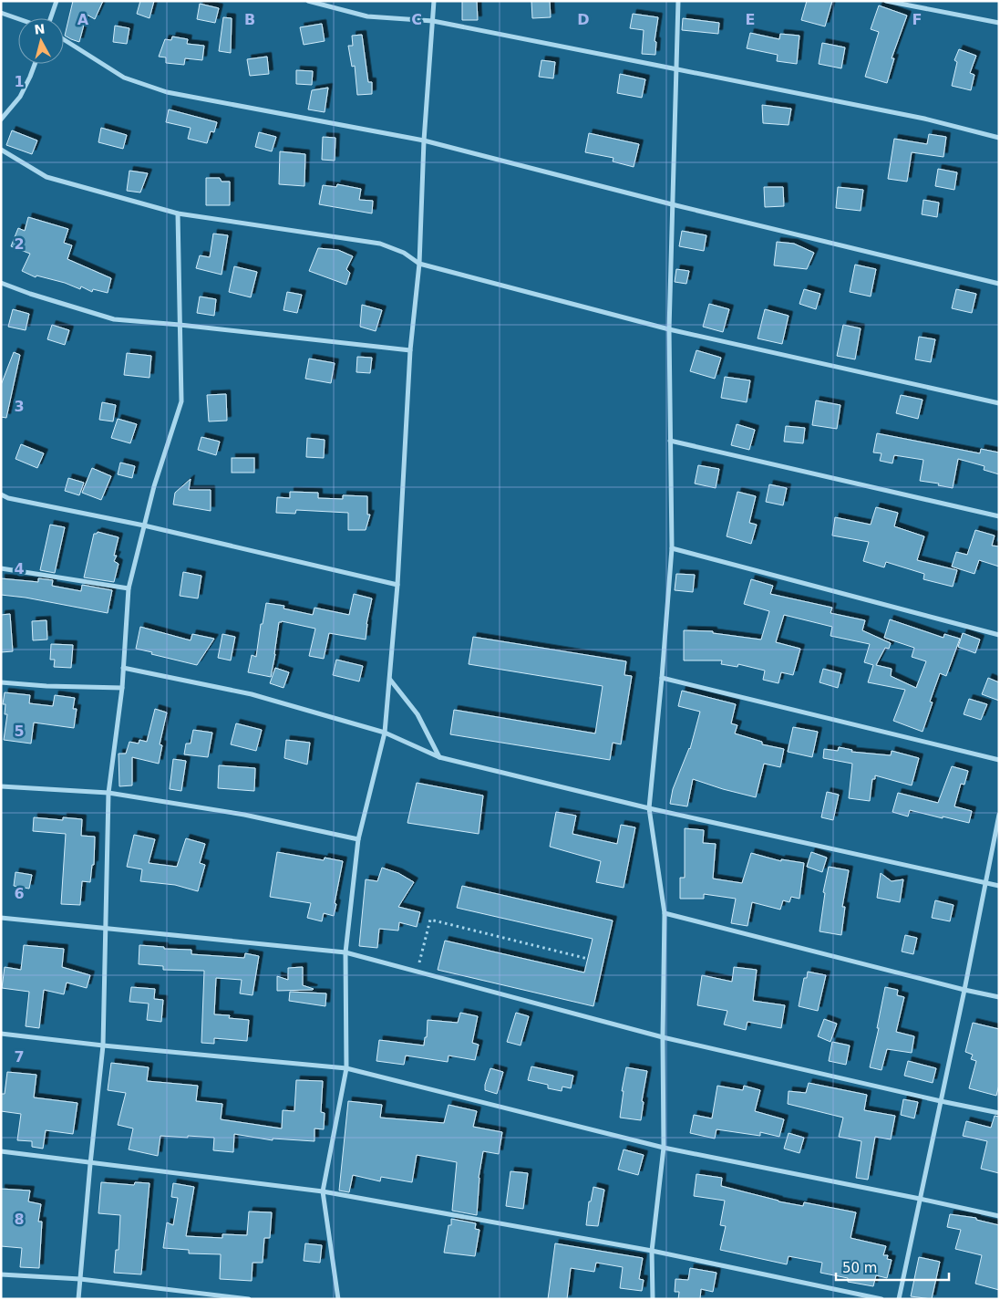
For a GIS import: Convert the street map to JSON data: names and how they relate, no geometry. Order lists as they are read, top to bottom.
{
  "scale_bar": "50 m",
  "north": "top",
  "grid": {
    "columns": [
      "A",
      "B",
      "C",
      "D",
      "E",
      "F"
    ],
    "rows": [
      "1",
      "2",
      "3",
      "4",
      "5",
      "6",
      "7",
      "8"
    ]
  }
}
